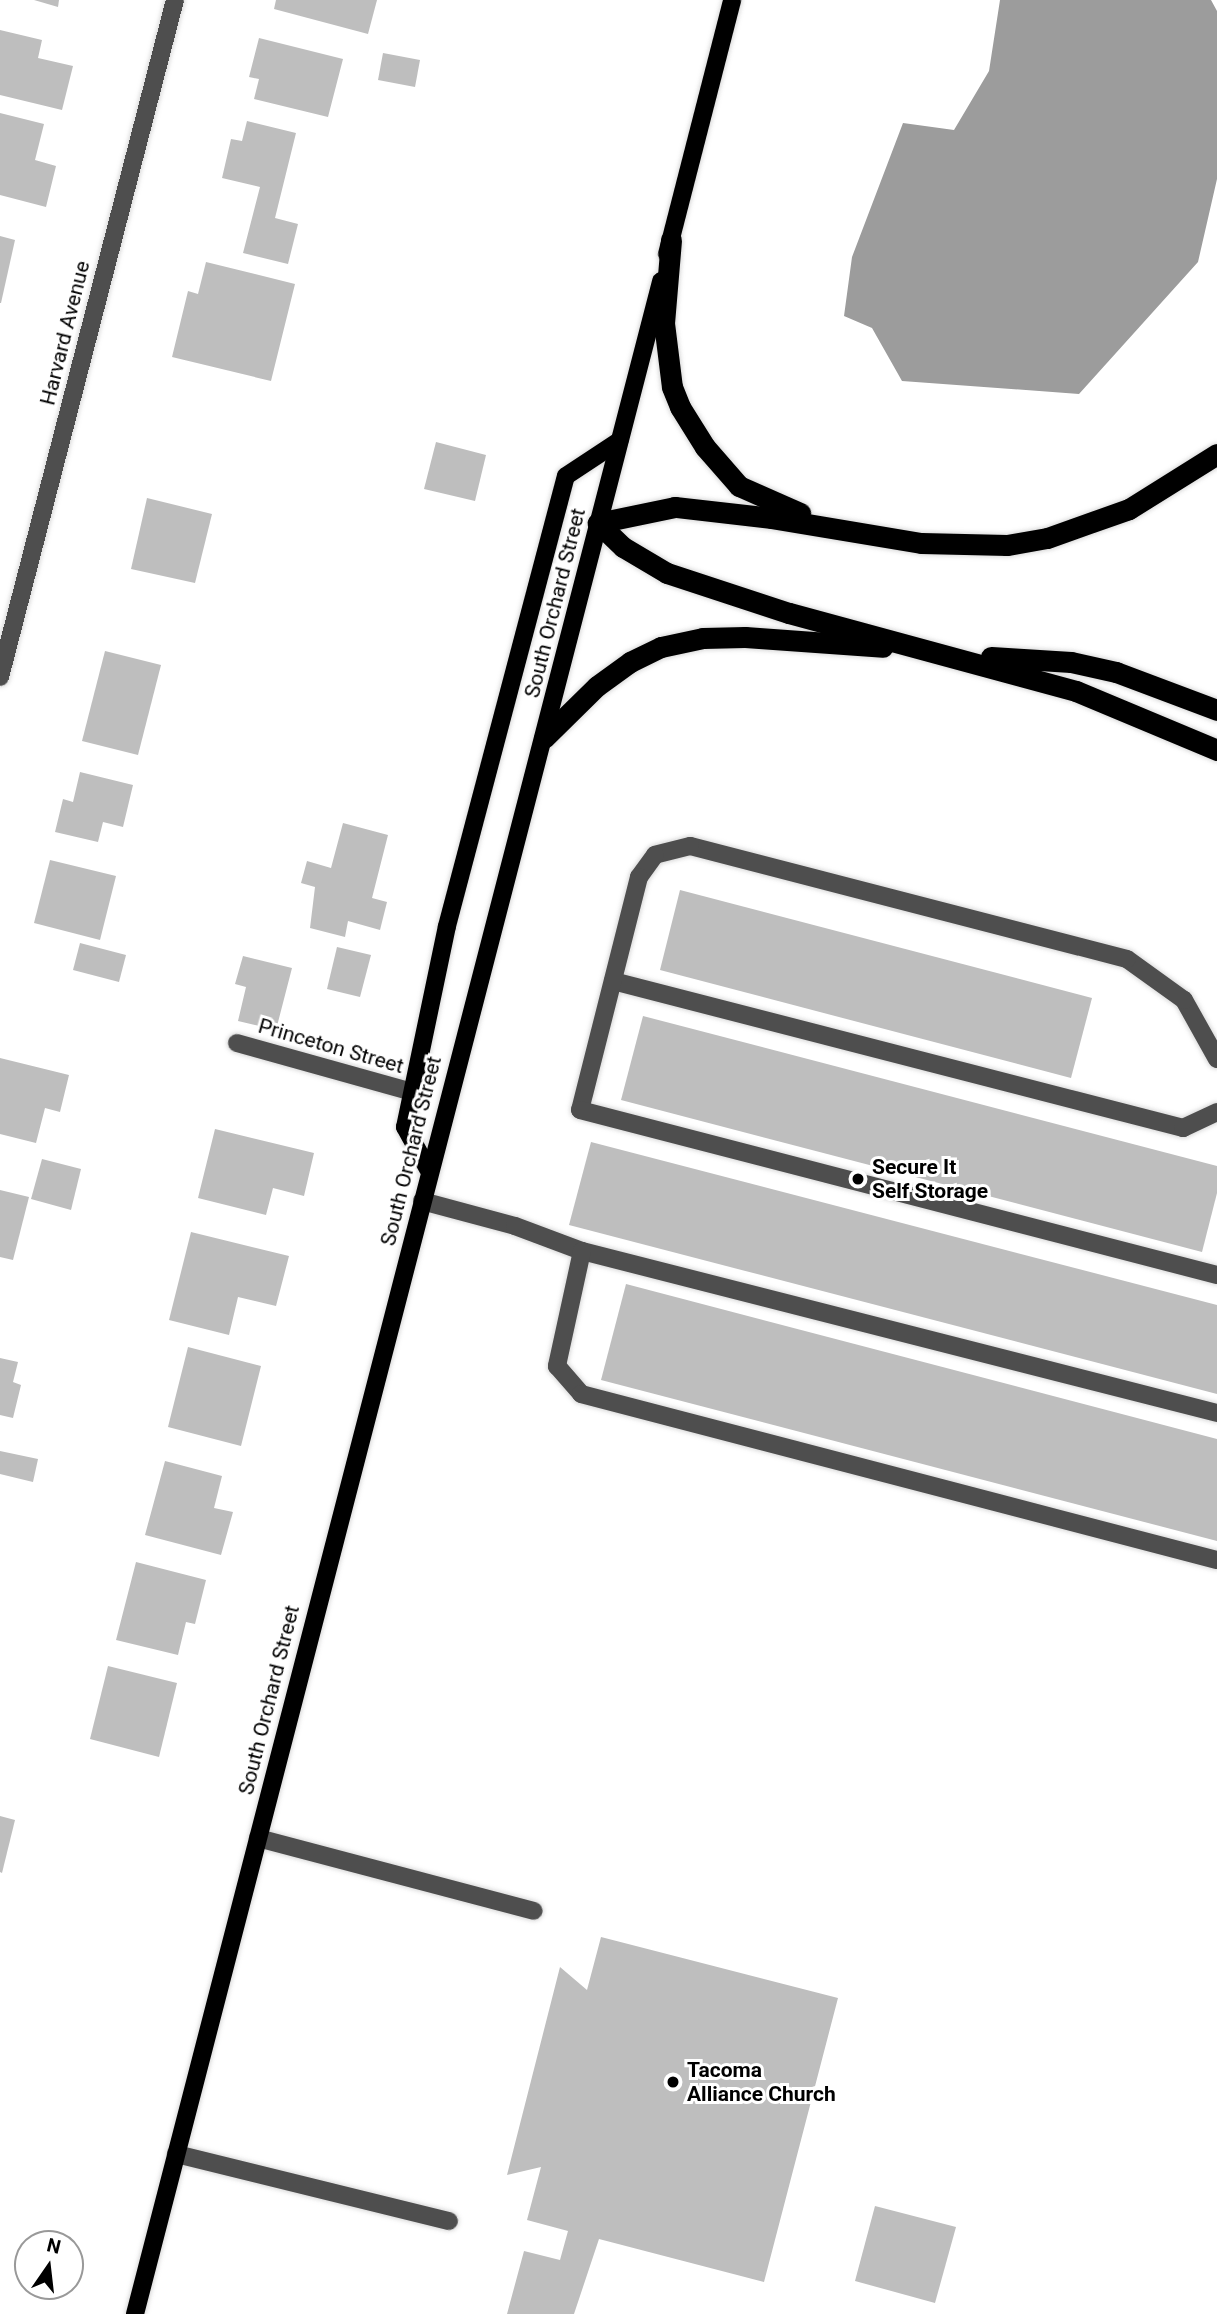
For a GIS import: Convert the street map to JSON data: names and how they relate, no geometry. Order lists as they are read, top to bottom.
{
  "streets": {
    "main road": ["South Orchard Street"],
    "street": ["Harvard Avenue", "Princeton Street"]
  },
  "places": ["Secure It Self Storage", "Tacoma Alliance Church"],
  "north": "top"
}
